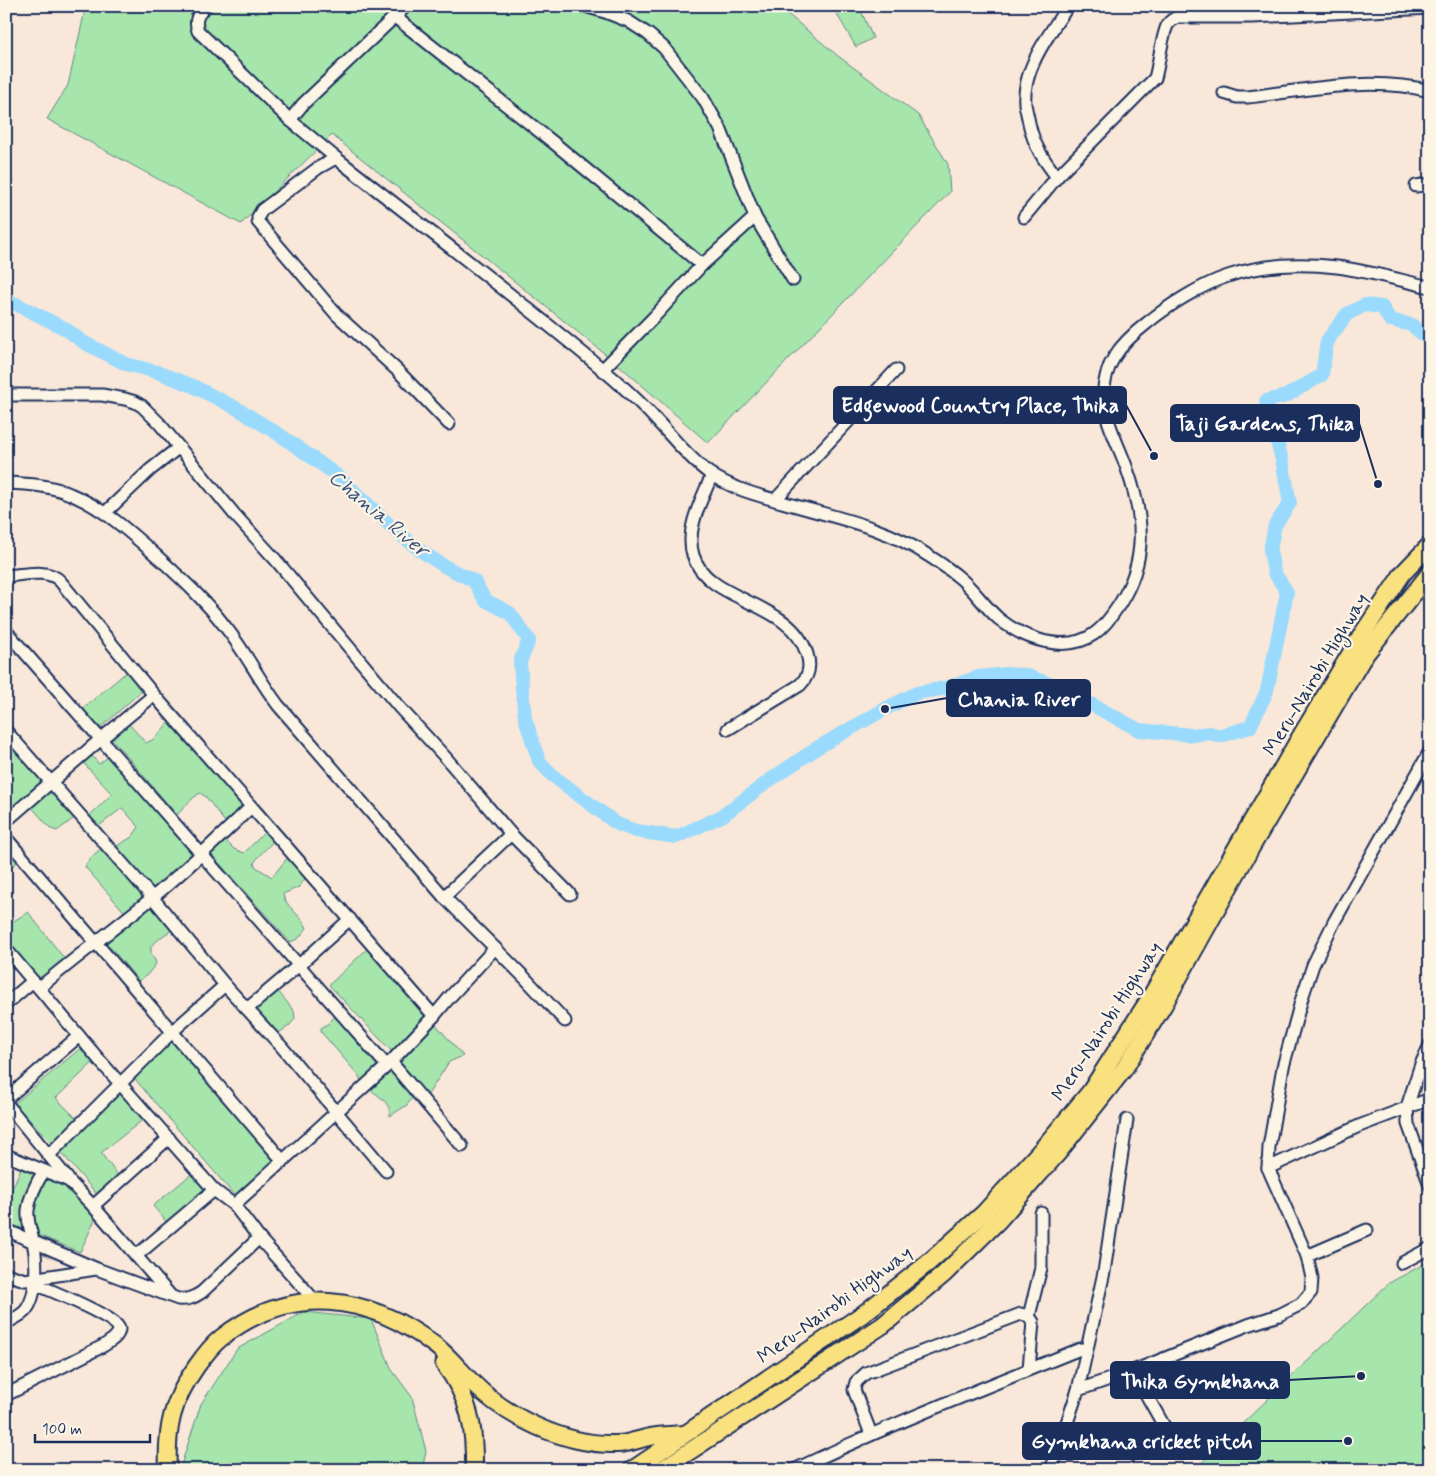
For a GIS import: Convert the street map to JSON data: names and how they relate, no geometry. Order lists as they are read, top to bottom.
{
  "streets": {
    "highway": ["Meru-Nairobi Highway"]
  },
  "water": ["Chania River"],
  "places": [
    "Edgewood Country Place, Thika",
    "Taji Gardens, Thika",
    "Chania River",
    "Thika Gymkhana",
    "Gymkhana cricket pitch"
  ],
  "scale_bar": "100 m"
}
